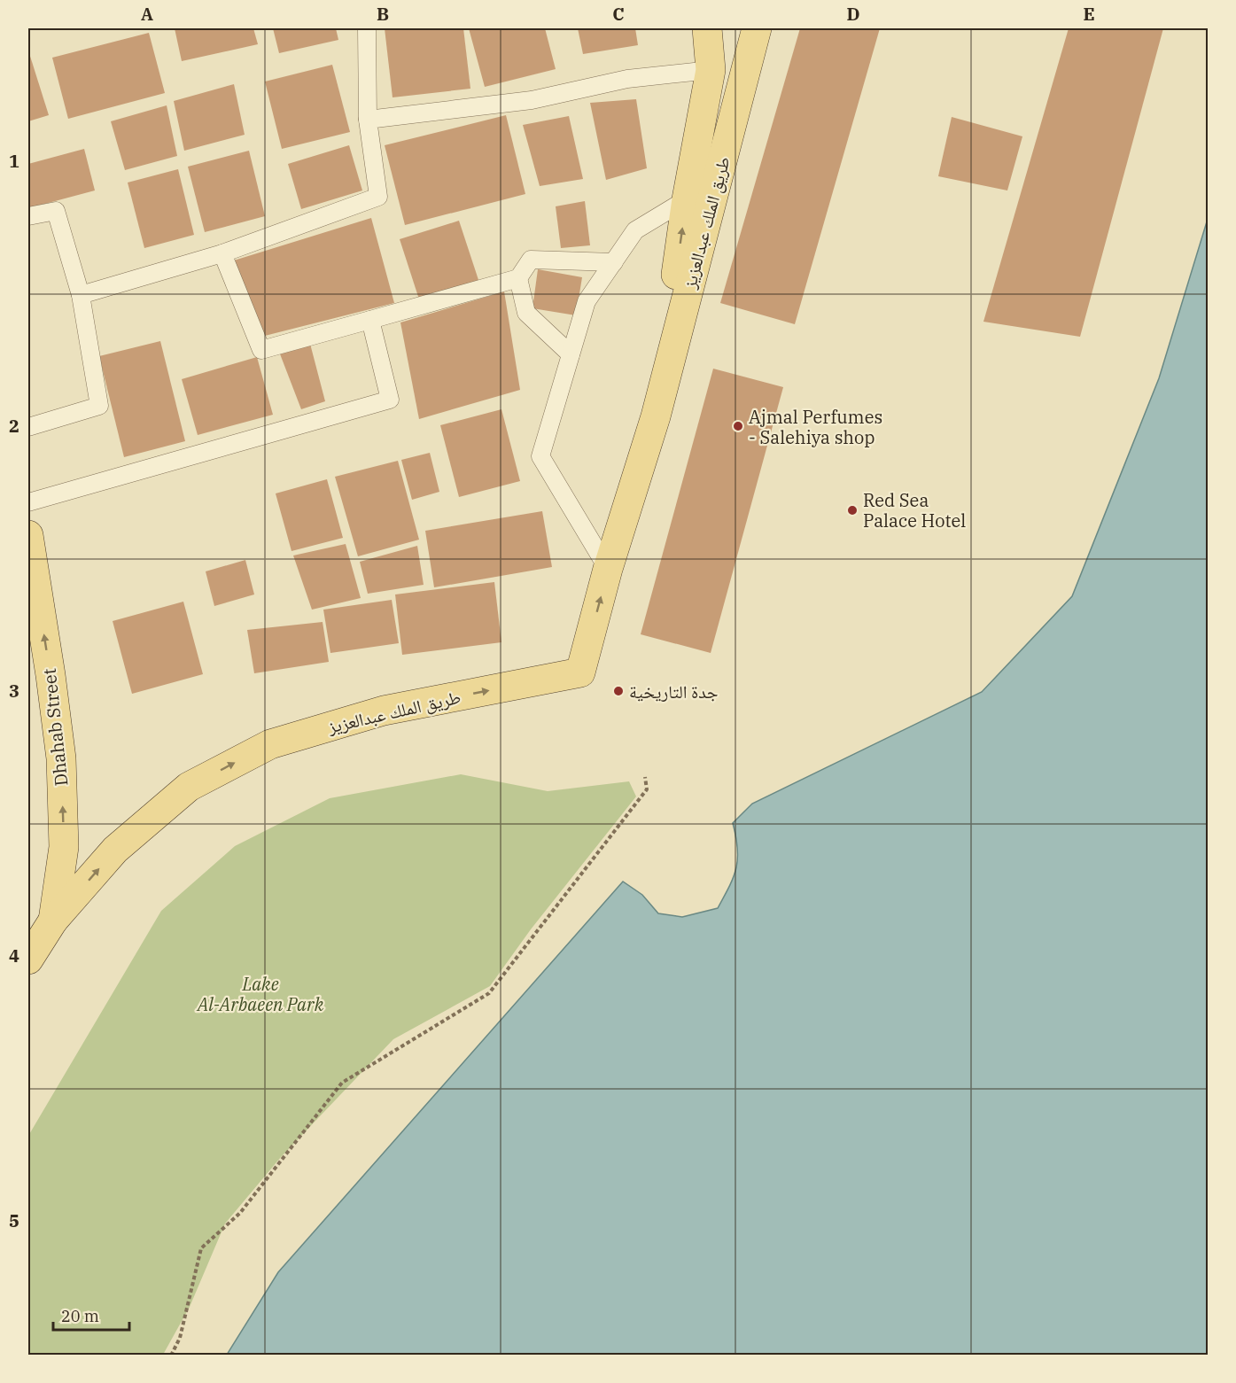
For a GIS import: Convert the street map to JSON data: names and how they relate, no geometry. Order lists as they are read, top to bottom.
{
  "streets": {
    "main road": ["طريق الملك عبدالعزيز", "Dhahab Street"]
  },
  "crossings": [
    ["طريق الملك عبدالعزيز", "Dhahab Street"]
  ],
  "one_way": ["طريق الملك عبدالعزيز", "Dhahab Street"],
  "parks": ["Lake Al-Arbaeen Park"],
  "places": ["Ajmal Perfumes - Salehiya shop", "Red Sea Palace Hotel", "جدة التاريخية"],
  "scale_bar": "20 m",
  "grid": {
    "columns": [
      "A",
      "B",
      "C",
      "D",
      "E"
    ],
    "rows": [
      "1",
      "2",
      "3",
      "4",
      "5"
    ]
  }
}
